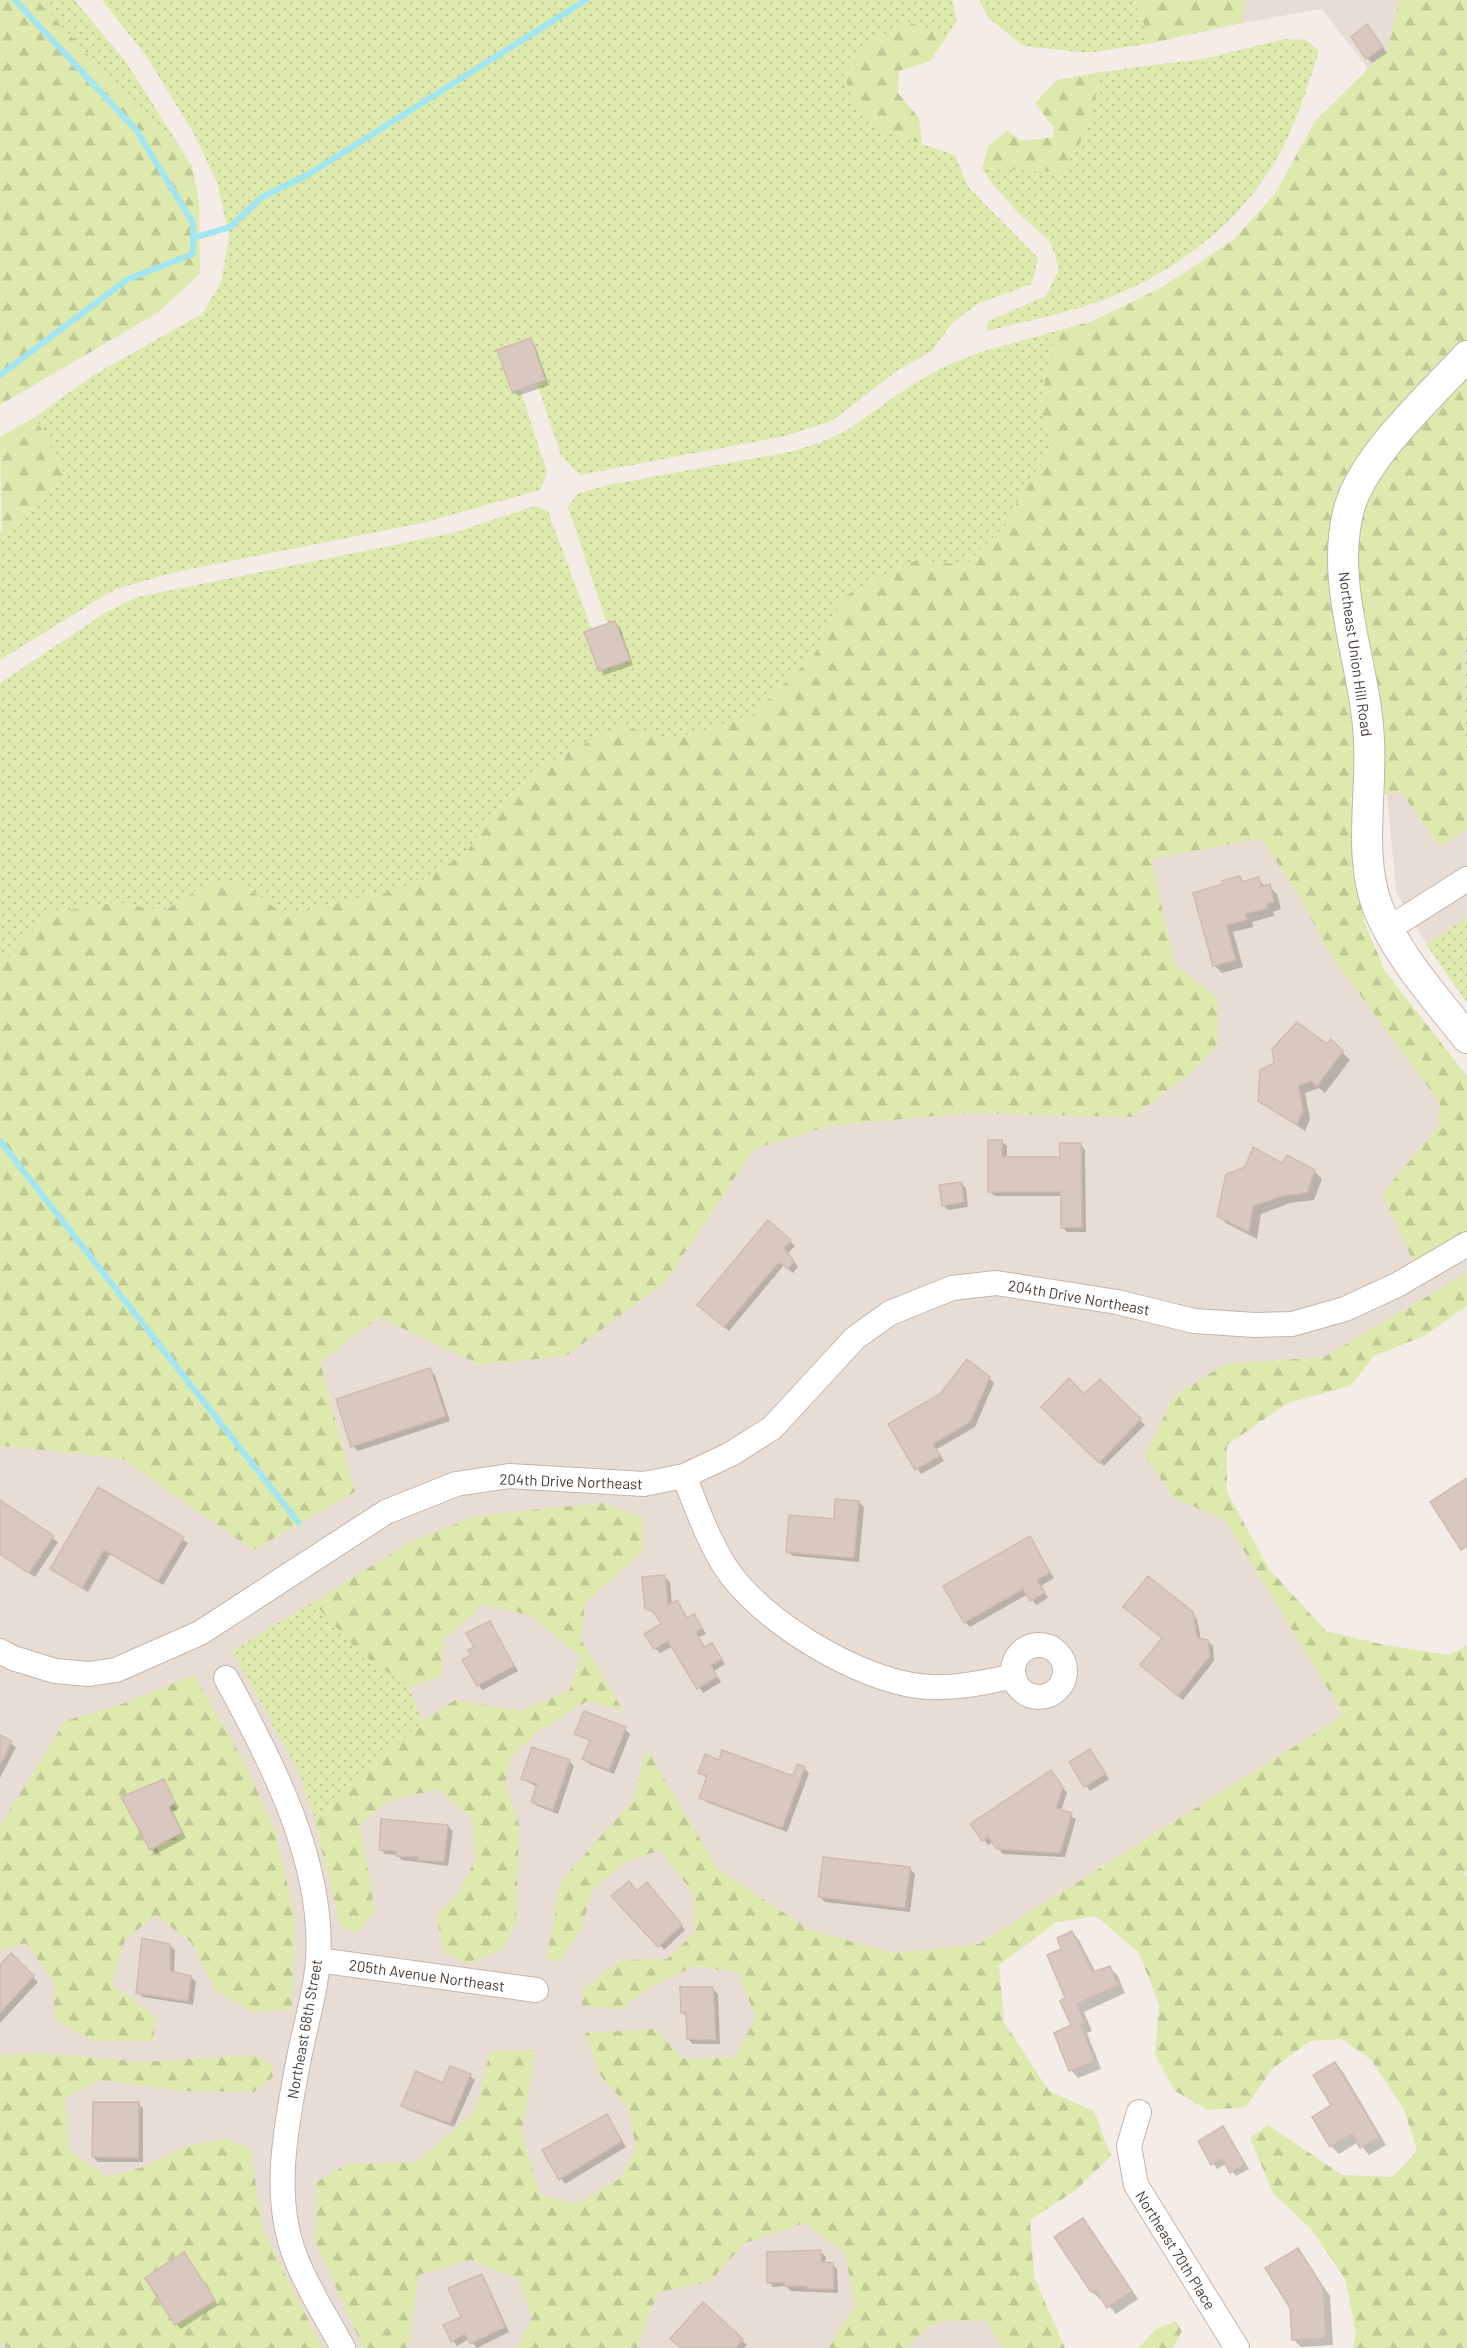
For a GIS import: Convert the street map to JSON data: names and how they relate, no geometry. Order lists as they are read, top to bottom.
{
  "streets": {
    "street": [
      "Northeast Union Hill Road",
      "204th Drive Northeast",
      "205th Avenue Northeast",
      "Northeast 68th Street",
      "Northeast 70th Place"
    ]
  },
  "crossings": [
    ["205th Avenue Northeast", "Northeast 68th Street"]
  ]
}
